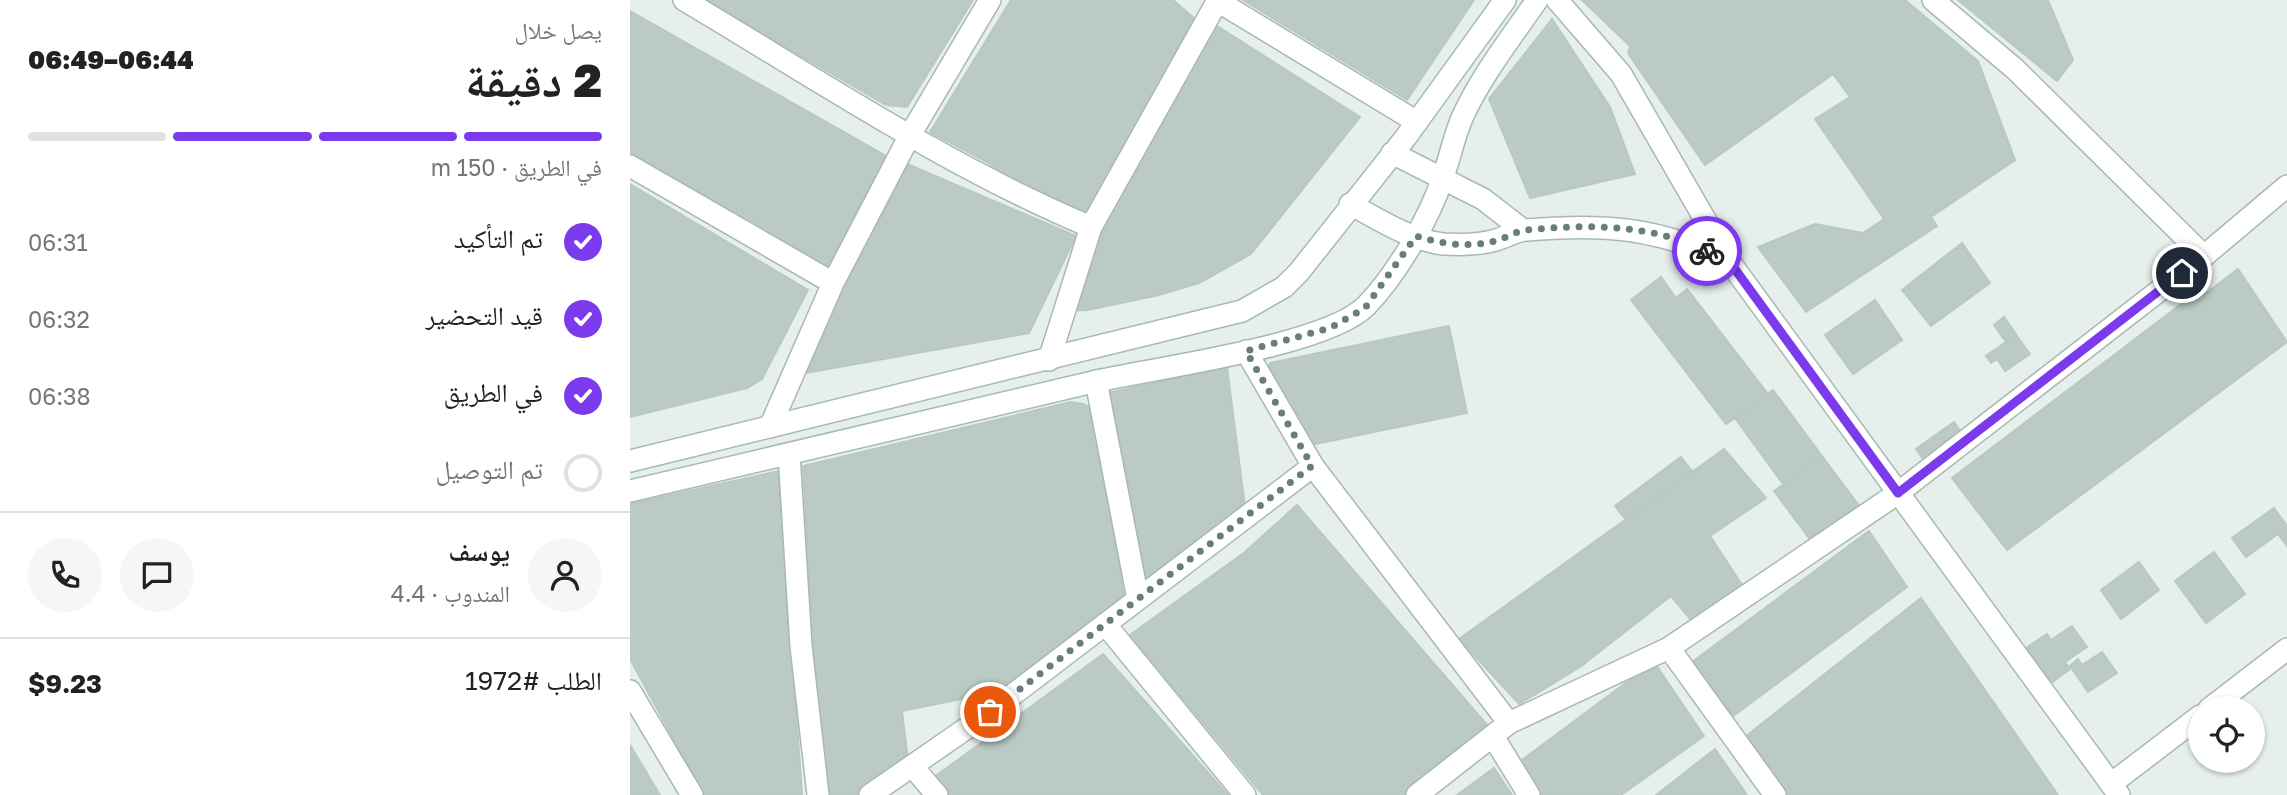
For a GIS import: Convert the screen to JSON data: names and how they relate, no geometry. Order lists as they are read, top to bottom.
{
  "page": {
    "heading": ["2 دقيقة", "يصل خلال", "06:44–06:49"],
    "panel": [
      "يوسف",
      "المندوب · 4.4",
      "الطلب #1972",
      "$9.23"
    ],
    "bar": "في الطريق · 150 m",
    "list": [
      ["تم التأكيد", "06:31"],
      ["قيد التحضير", "06:32"],
      ["في الطريق", "06:38"],
      "تم التوصيل"
    ]
  }
}
